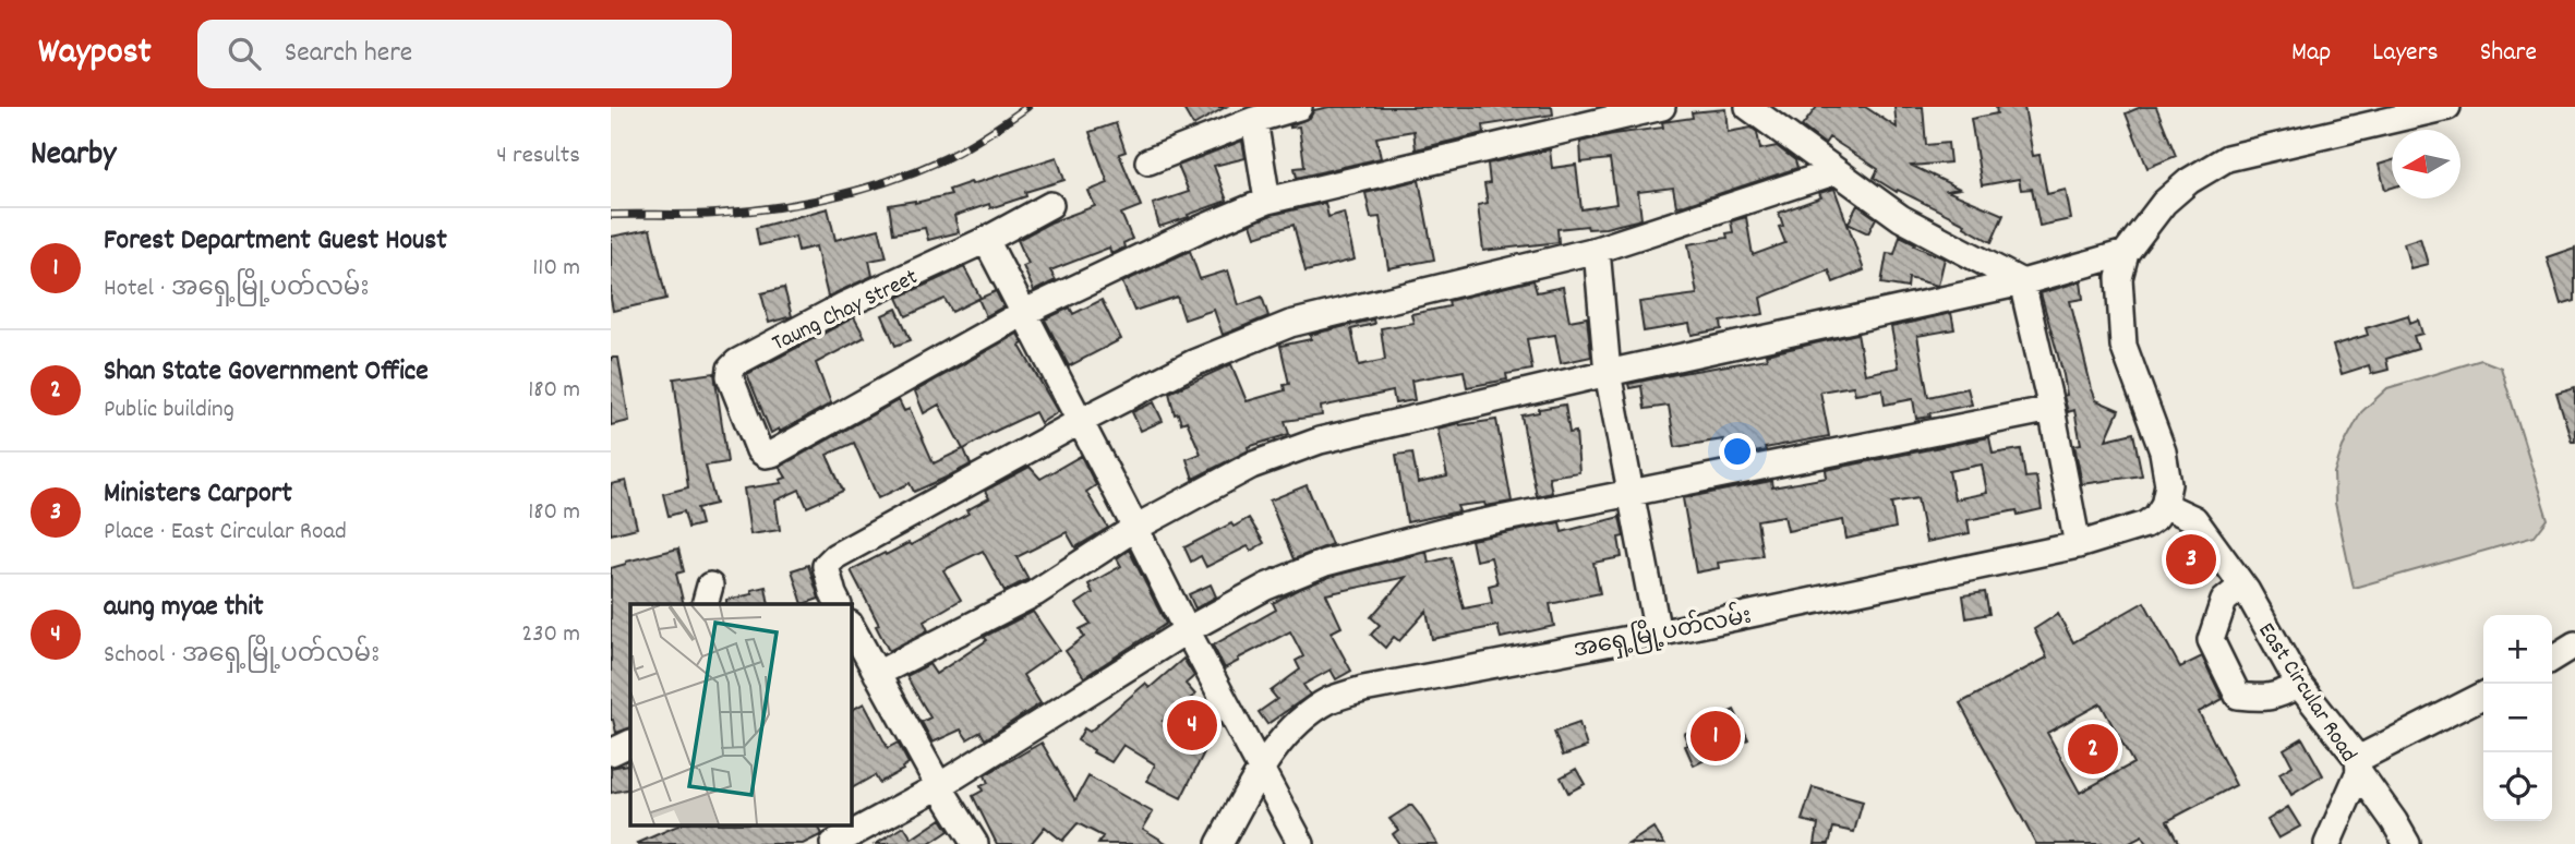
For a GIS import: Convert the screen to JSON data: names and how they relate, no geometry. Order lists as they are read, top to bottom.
{
  "streets": {
    "street": ["Taung Chay Street", "အရှေ့မြို့ပတ်လမ်း", "East Circular Road"]
  },
  "crossings": [
    ["အရှေ့မြို့ပတ်လမ်း", "East Circular Road"]
  ],
  "north": "left",
  "page": {
    "header": "Waypost",
    "search": "Search here",
    "nav": ["Map", "Layers", "Share"],
    "heading": ["Nearby", "4 results"],
    "list": [
      {
        "mark": "1",
        "name": "Forest Department Guest Houst",
        "note": "Hotel · အရှေ့မြို့ပတ်လမ်း",
        "value": "110 m"
      },
      {
        "mark": "2",
        "name": "Shan State Government Office",
        "note": "Public building",
        "value": "180 m"
      },
      {
        "mark": "3",
        "name": "Ministers Carport",
        "note": "Place · East Circular Road",
        "value": "180 m"
      },
      {
        "mark": "4",
        "name": "aung myae thit",
        "note": "School · အရှေ့မြို့ပတ်လမ်း",
        "value": "230 m"
      }
    ],
    "pins": [
      "3",
      "4",
      "1",
      "2"
    ],
    "map_buttons": ["+", "−"]
  }
}
